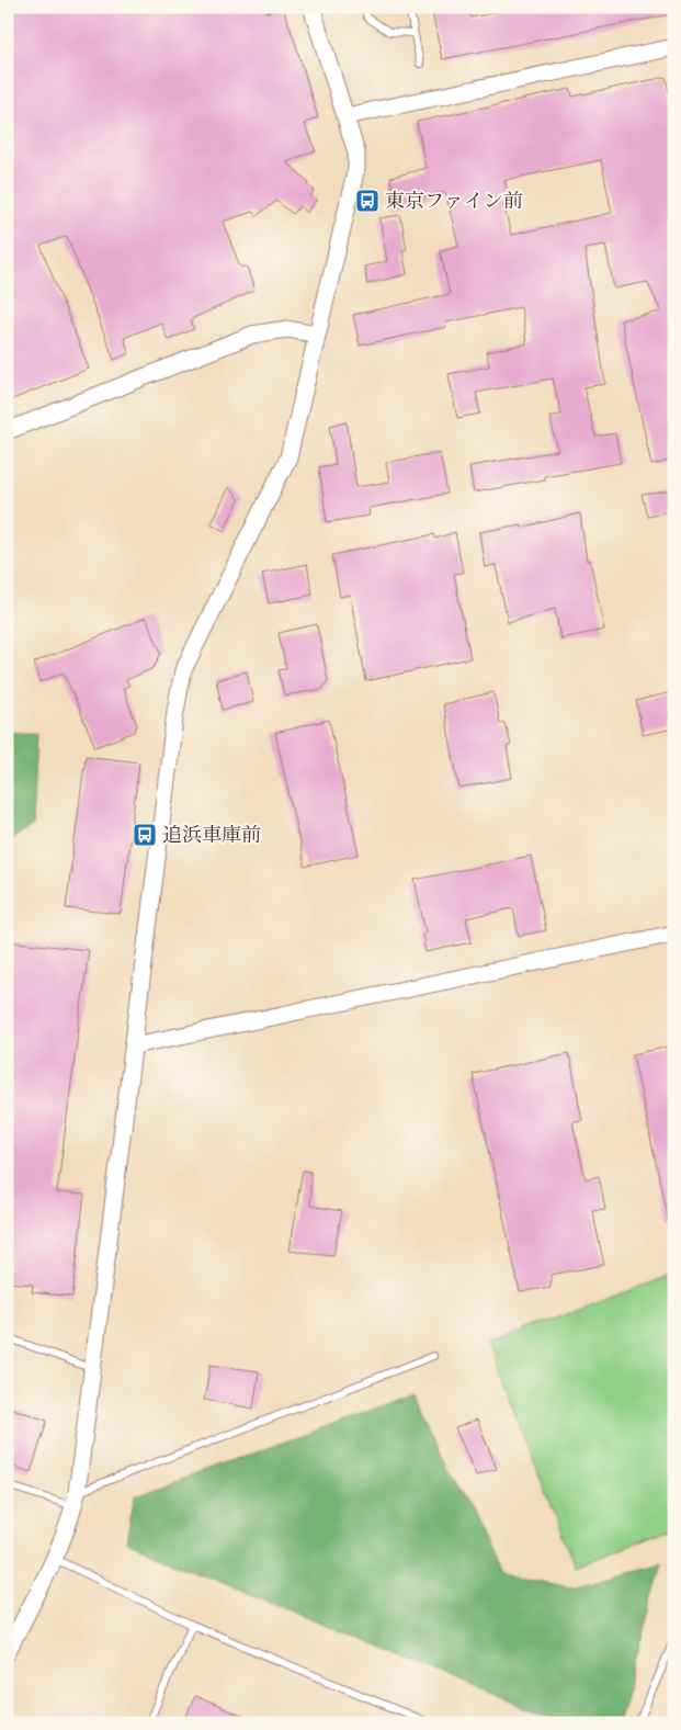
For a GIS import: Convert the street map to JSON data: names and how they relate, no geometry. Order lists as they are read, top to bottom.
{
  "places": {
    "bus stop": ["東京ファイン前", "追浜車庫前"]
  }
}
